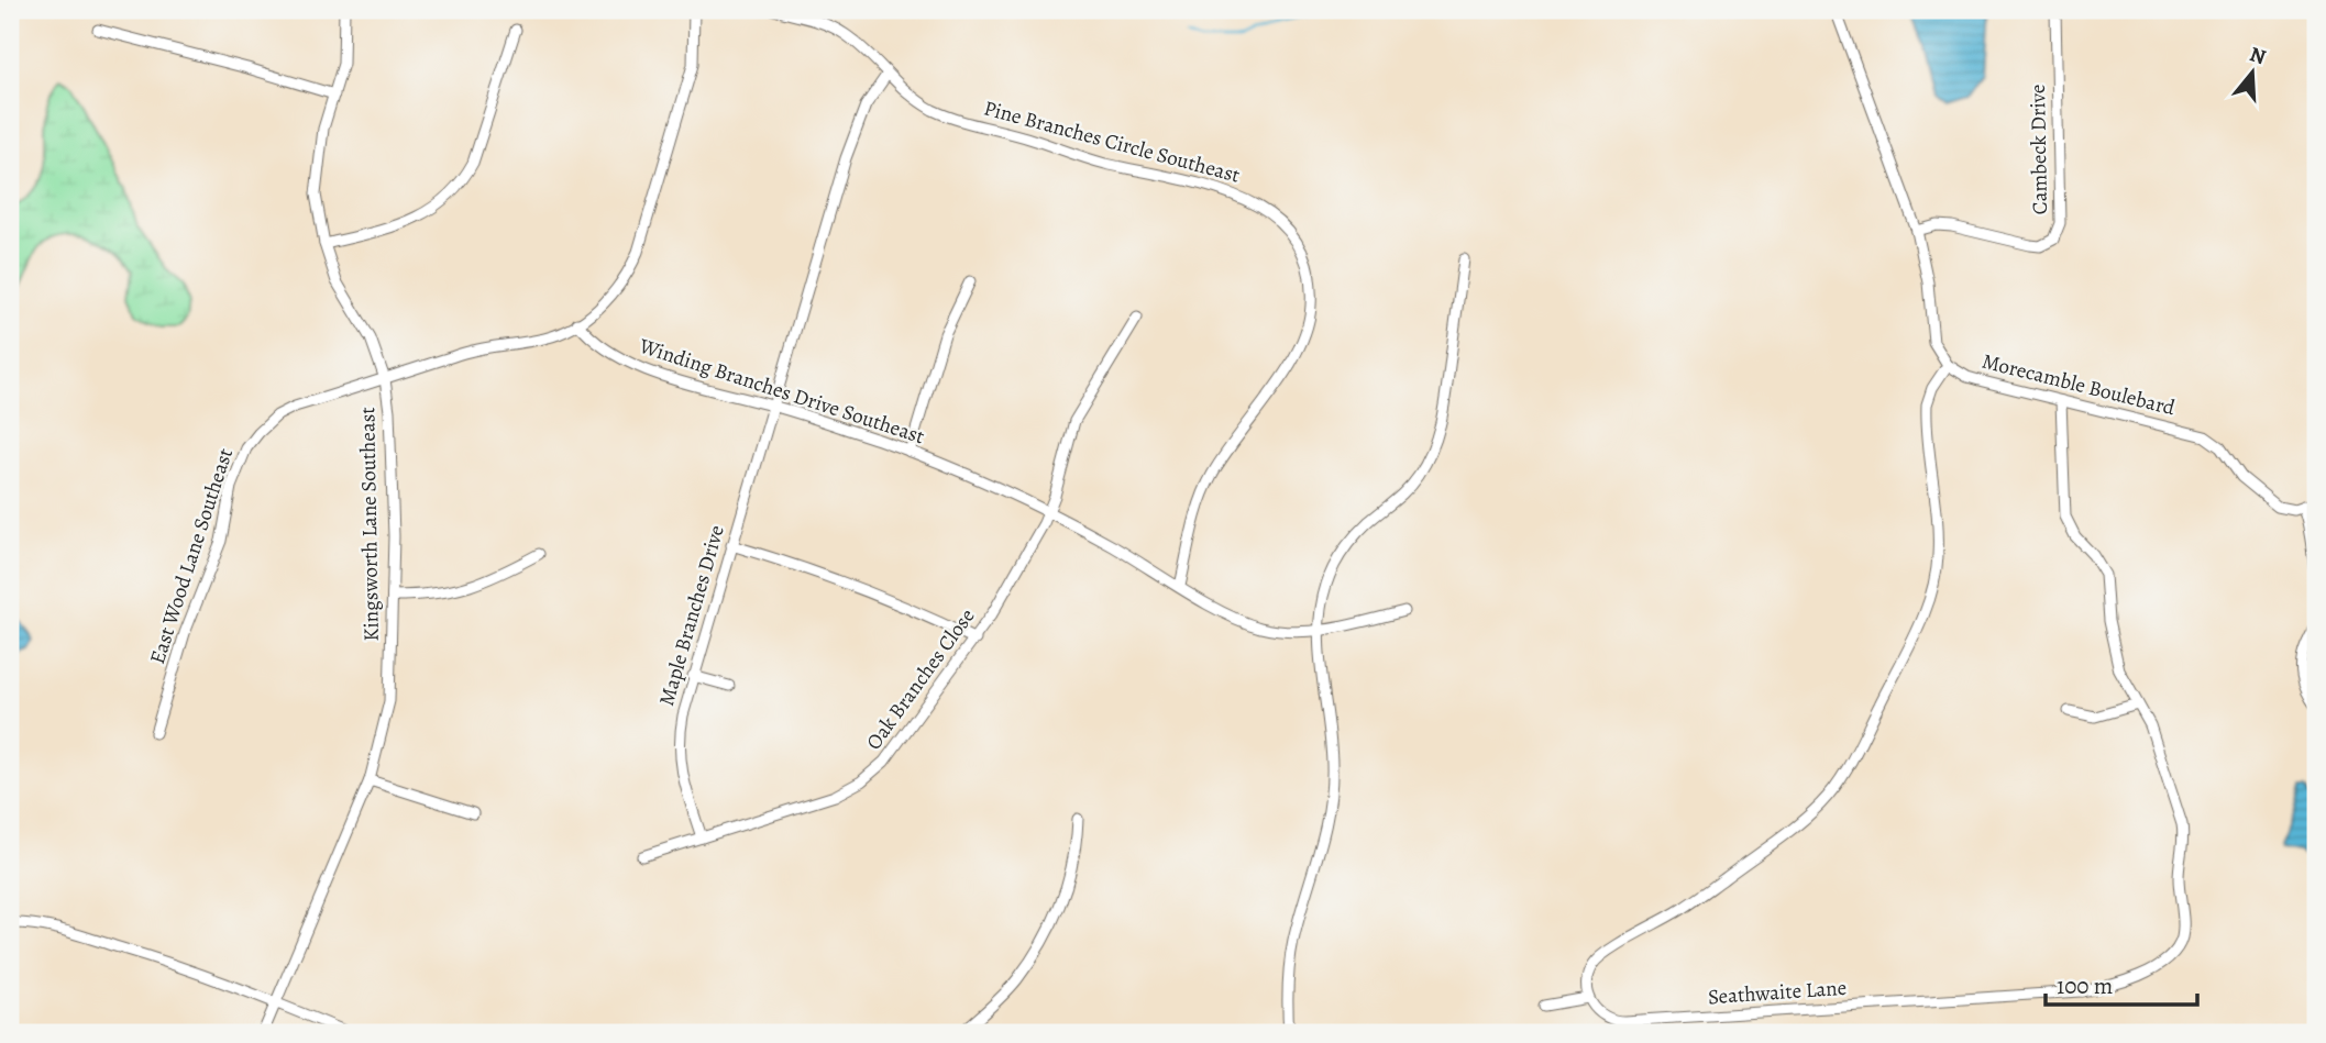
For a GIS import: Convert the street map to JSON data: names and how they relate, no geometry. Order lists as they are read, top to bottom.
{
  "streets": {
    "street": [
      "Pine Branches Circle Southeast",
      "Cambeck Drive",
      "Morecamble Boulebard",
      "Winding Branches Drive Southeast",
      "Kingsworth Lane Southeast",
      "East Wood Lane Southeast",
      "Maple Branches Drive",
      "Oak Branches Close",
      "Seathwaite Lane"
    ]
  },
  "crossings": [
    ["Pine Branches Circle Southeast", "Winding Branches Drive Southeast"],
    ["Morecamble Boulebard", "Seathwaite Lane"],
    ["Winding Branches Drive Southeast", "East Wood Lane Southeast"],
    ["Winding Branches Drive Southeast", "Maple Branches Drive"],
    ["Winding Branches Drive Southeast", "Oak Branches Close"],
    ["Kingsworth Lane Southeast", "East Wood Lane Southeast"],
    ["Maple Branches Drive", "Oak Branches Close"]
  ],
  "scale_bar": "100 m",
  "north": "top"
}
